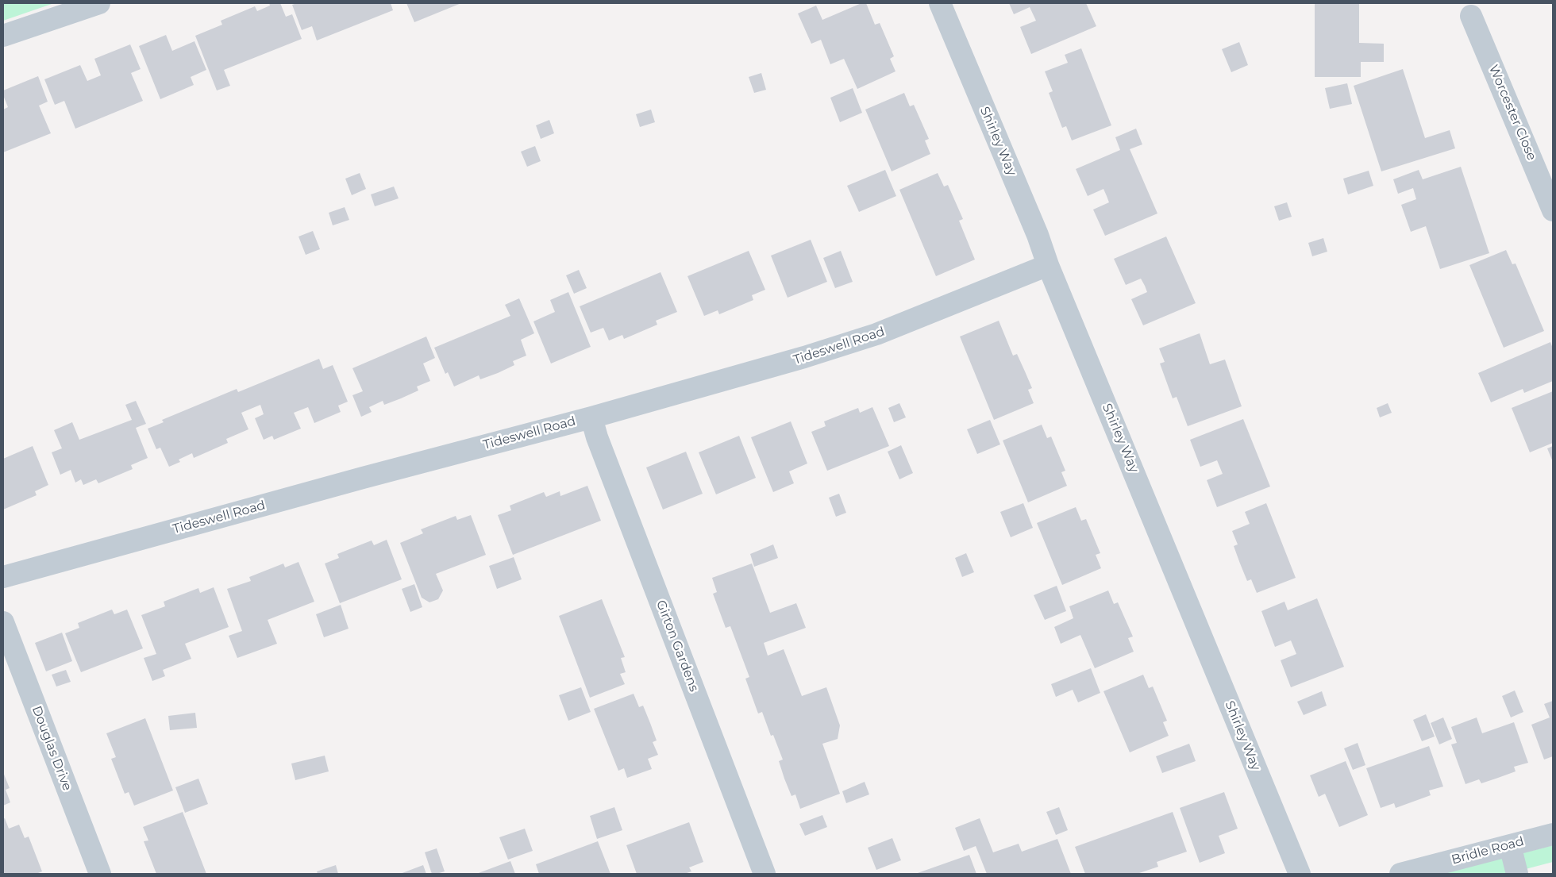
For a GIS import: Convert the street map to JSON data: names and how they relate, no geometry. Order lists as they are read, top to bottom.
{
  "streets": {
    "street": [
      "Worcester Close",
      "Shirley Way",
      "Tideswell Road",
      "Girton Gardens",
      "Douglas Drive",
      "Bridle Road"
    ]
  },
  "crossings": [
    ["Shirley Way", "Tideswell Road"],
    ["Tideswell Road", "Girton Gardens"]
  ]
}
